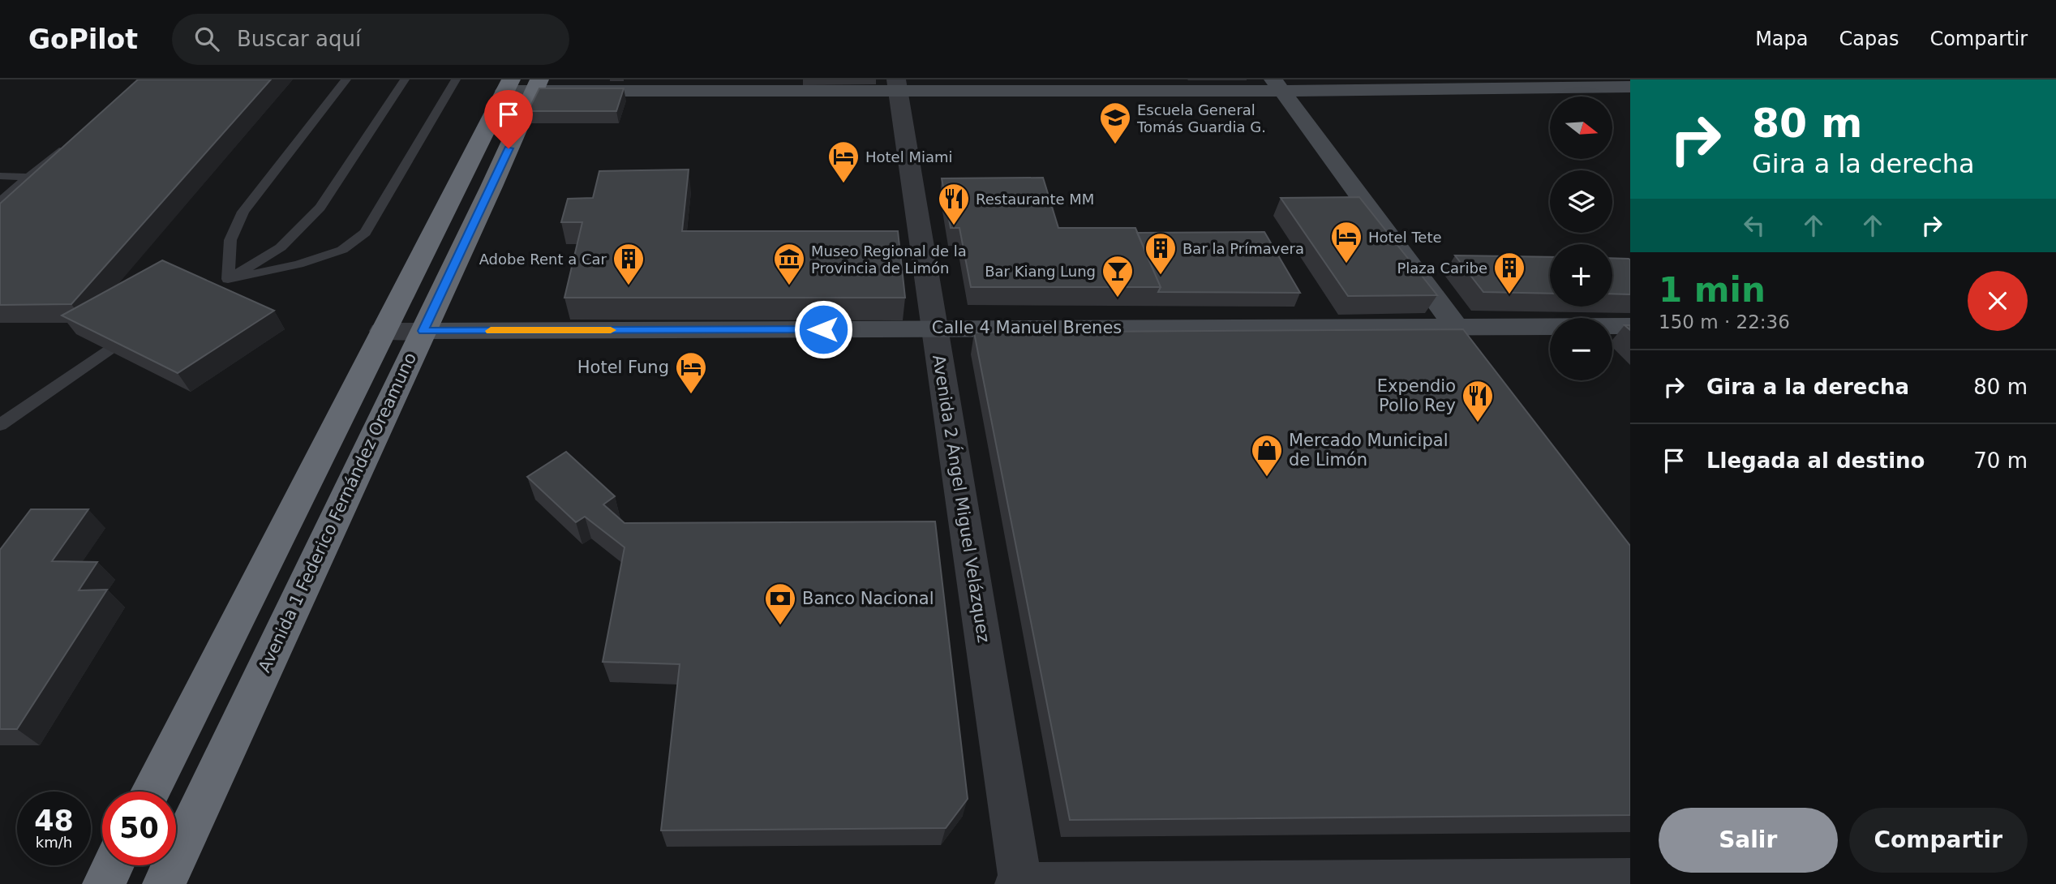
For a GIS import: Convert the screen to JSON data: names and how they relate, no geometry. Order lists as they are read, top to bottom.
{
  "streets": {
    "highway": ["Avenida 1 Federico Fernández Oreamuno"],
    "main road": ["Calle 4 Manuel Brenes"],
    "street": ["Avenida 2 Ángel Miguel Velázquez"]
  },
  "crossings": [
    ["Calle 4 Manuel Brenes", "Avenida 2 Ángel Miguel Velázquez"],
    ["Calle 4 Manuel Brenes", "Avenida 1 Federico Fernández Oreamuno"]
  ],
  "places": {
    "school or university": ["Escuela General Tomás Guardia G."],
    "hotel": ["Hotel Miami", "Hotel Tete", "Hotel Fung"],
    "restaurant": ["Restaurante MM", "Expendio Pollo Rey"],
    "building": ["Bar la Prímavera", "Adobe Rent a Car", "Plaza Caribe"],
    "museum": ["Museo Regional de la Provincia de Limón"],
    "bar": ["Bar Kiang Lung"],
    "shop": ["Mercado Municipal de Limón"],
    "bank": ["Banco Nacional"]
  },
  "north": "right",
  "page": {
    "header": "GoPilot",
    "search": "Buscar aquí",
    "nav": ["Mapa", "Capas", "Compartir"],
    "turn": ["80 m", "Gira a la derecha"],
    "map_buttons": ["+", "−"],
    "heading": ["1 min", "150 m · 22:36"],
    "list": [
      {
        "name": "Gira a la derecha",
        "value": "80 m"
      },
      {
        "name": "Llegada al destino",
        "value": "70 m"
      }
    ],
    "speed": "48 km/h",
    "limit": "50",
    "buttons": ["Salir", "Compartir"]
  }
}
